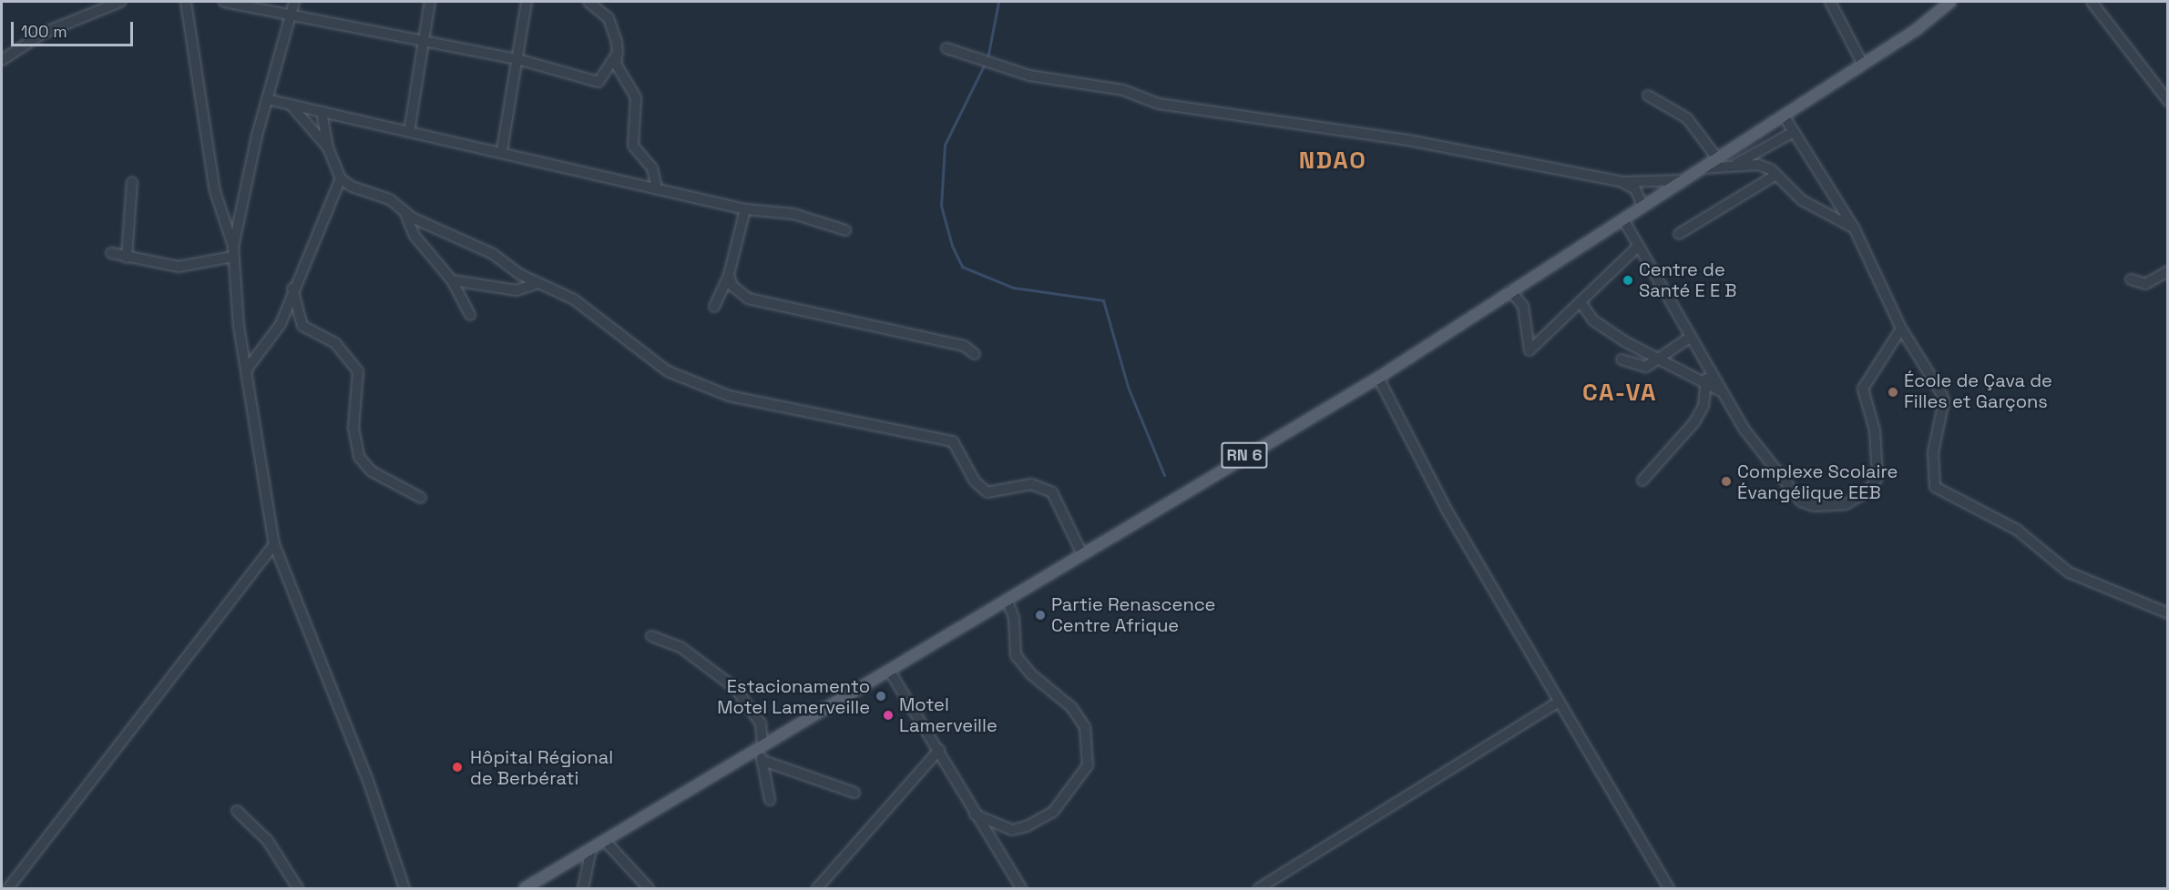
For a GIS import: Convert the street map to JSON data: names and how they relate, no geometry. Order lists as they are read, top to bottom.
{
  "streets": {
    "main road": ["RN 6"]
  },
  "districts": ["NDAO", "CA-VA"],
  "places": [
    "Centre de Santé E E B",
    "École de Çava de Filles et Garçons",
    "Complexe Scolaire Évangélique EEB",
    "Partie Renascence Centre Afrique",
    "Estacionamento Motel Lamerveille",
    "Motel Lamerveille",
    "Hôpital Régional de Berbérati"
  ],
  "scale_bar": "100 m"
}
